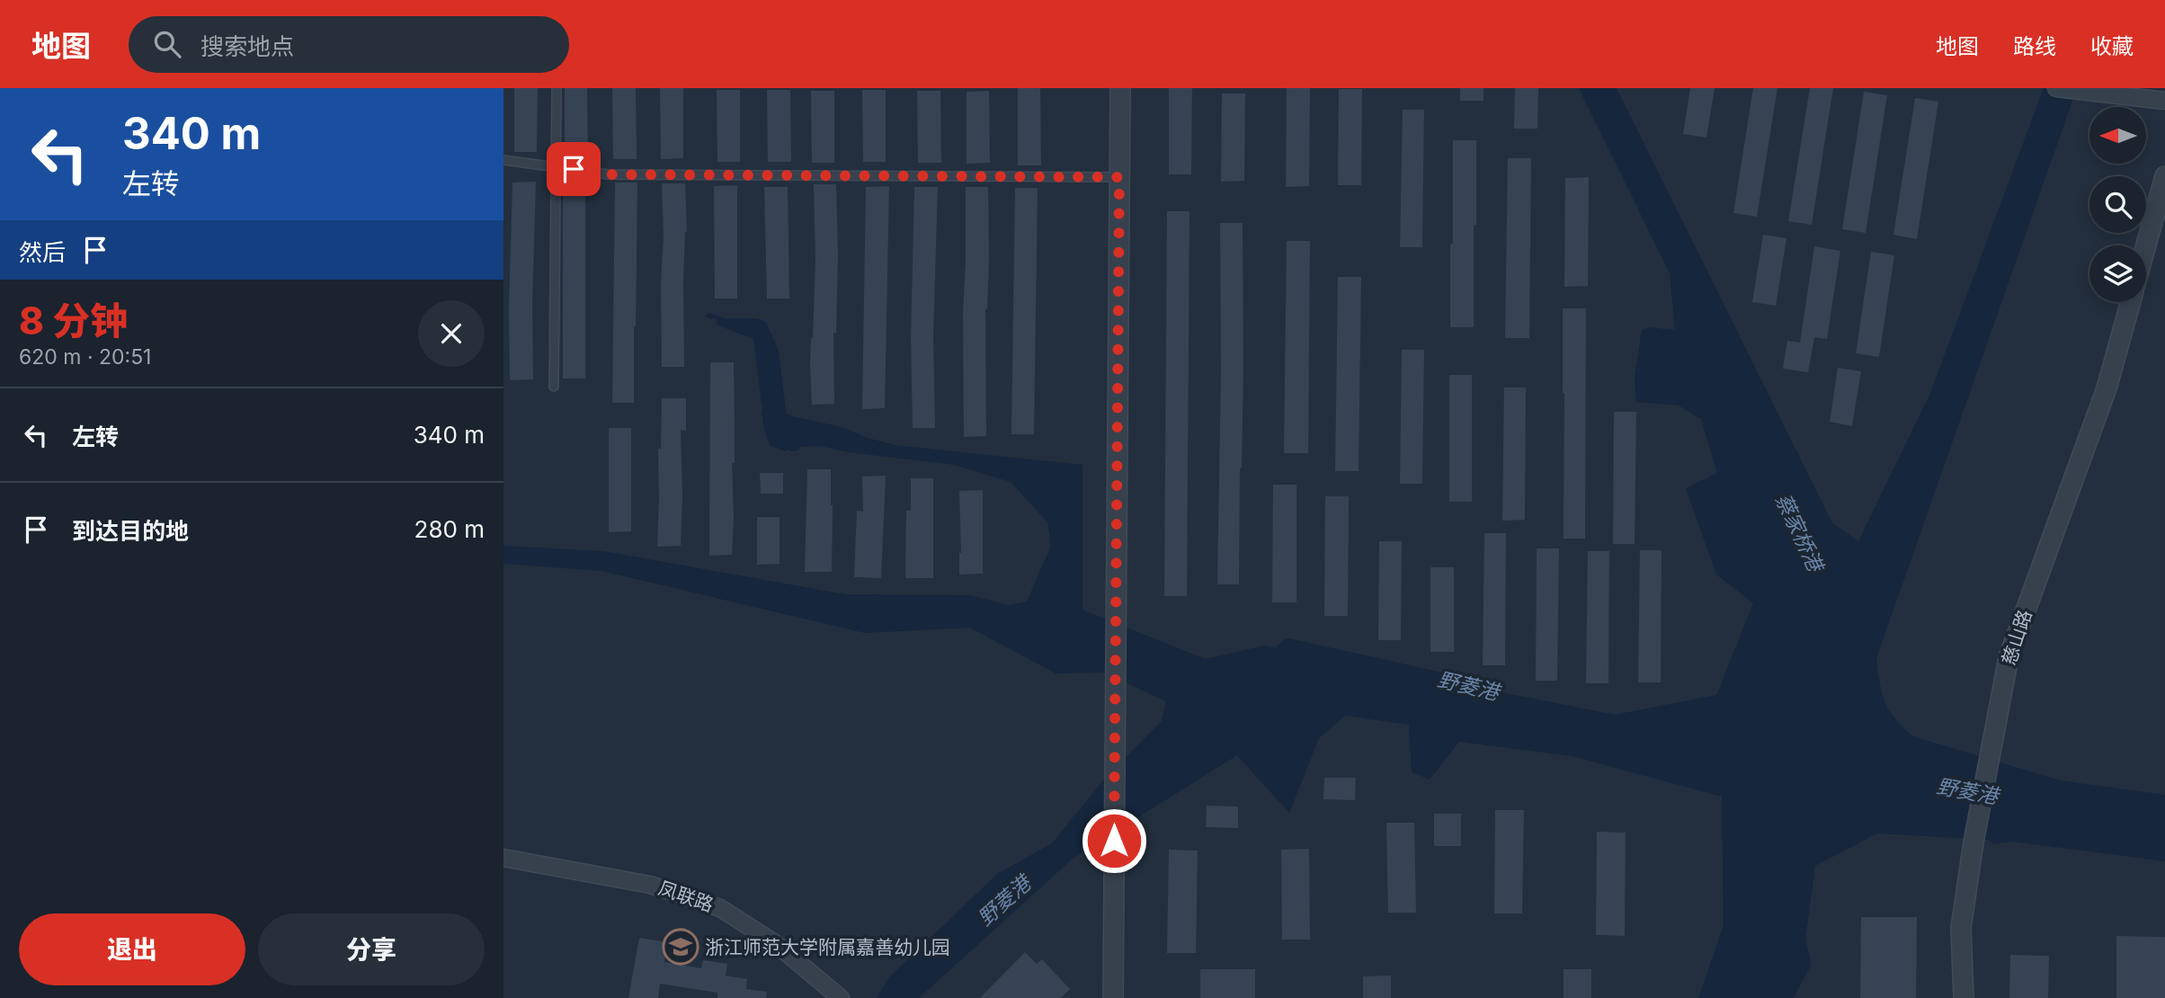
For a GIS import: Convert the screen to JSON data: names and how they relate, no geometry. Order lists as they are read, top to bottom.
{
  "streets": {
    "street": ["慈山路", "凤联路"]
  },
  "water": ["蔡家桥港", "野菱港"],
  "places": {
    "school or university": ["浙江师范大学附属嘉善幼儿园"]
  },
  "north": "left",
  "page": {
    "header": "地图",
    "search": "搜索地点",
    "nav": ["地图", "路线", "收藏"],
    "turn": ["340 m", "左转"],
    "then": "然后",
    "heading": ["8 分钟", "620 m · 20:51"],
    "list": [
      {
        "name": "左转",
        "value": "340 m"
      },
      {
        "name": "到达目的地",
        "value": "280 m"
      }
    ],
    "buttons": ["退出", "分享"]
  }
}
